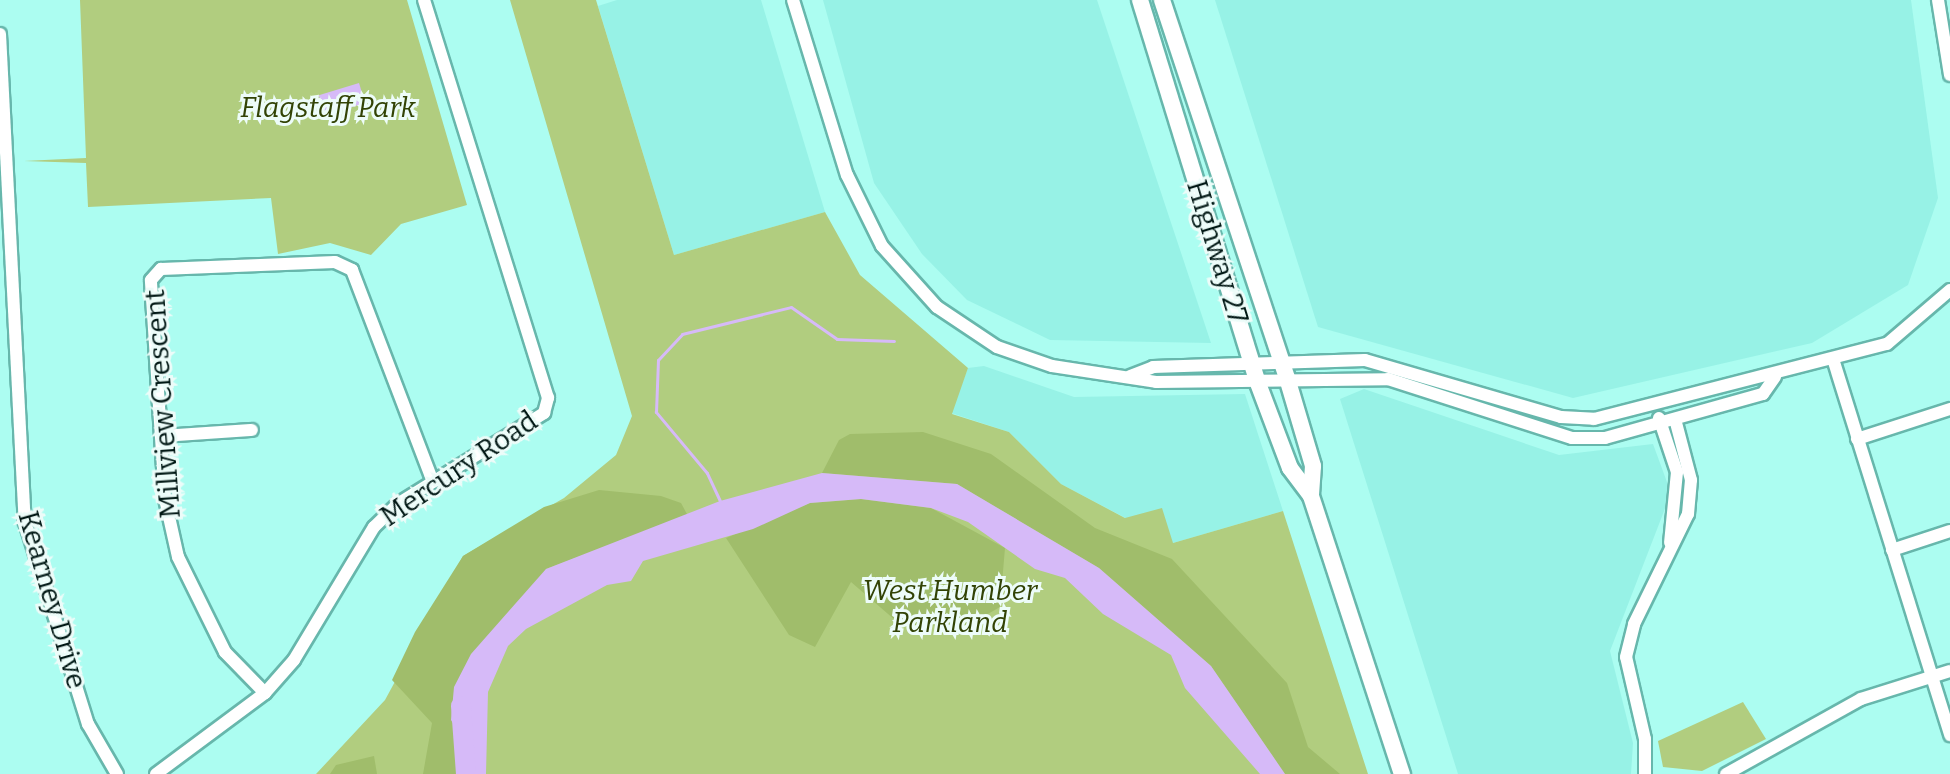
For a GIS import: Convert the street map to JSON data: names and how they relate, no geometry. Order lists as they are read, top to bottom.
{
  "streets": {
    "main road": ["Highway 27"],
    "street": ["Millview Crescent", "Mercury Road", "Kearney Drive"]
  },
  "crossings": [
    ["Millview Crescent", "Mercury Road"]
  ],
  "parks": ["Flagstaff Park", "West Humber Parkland"]
}
